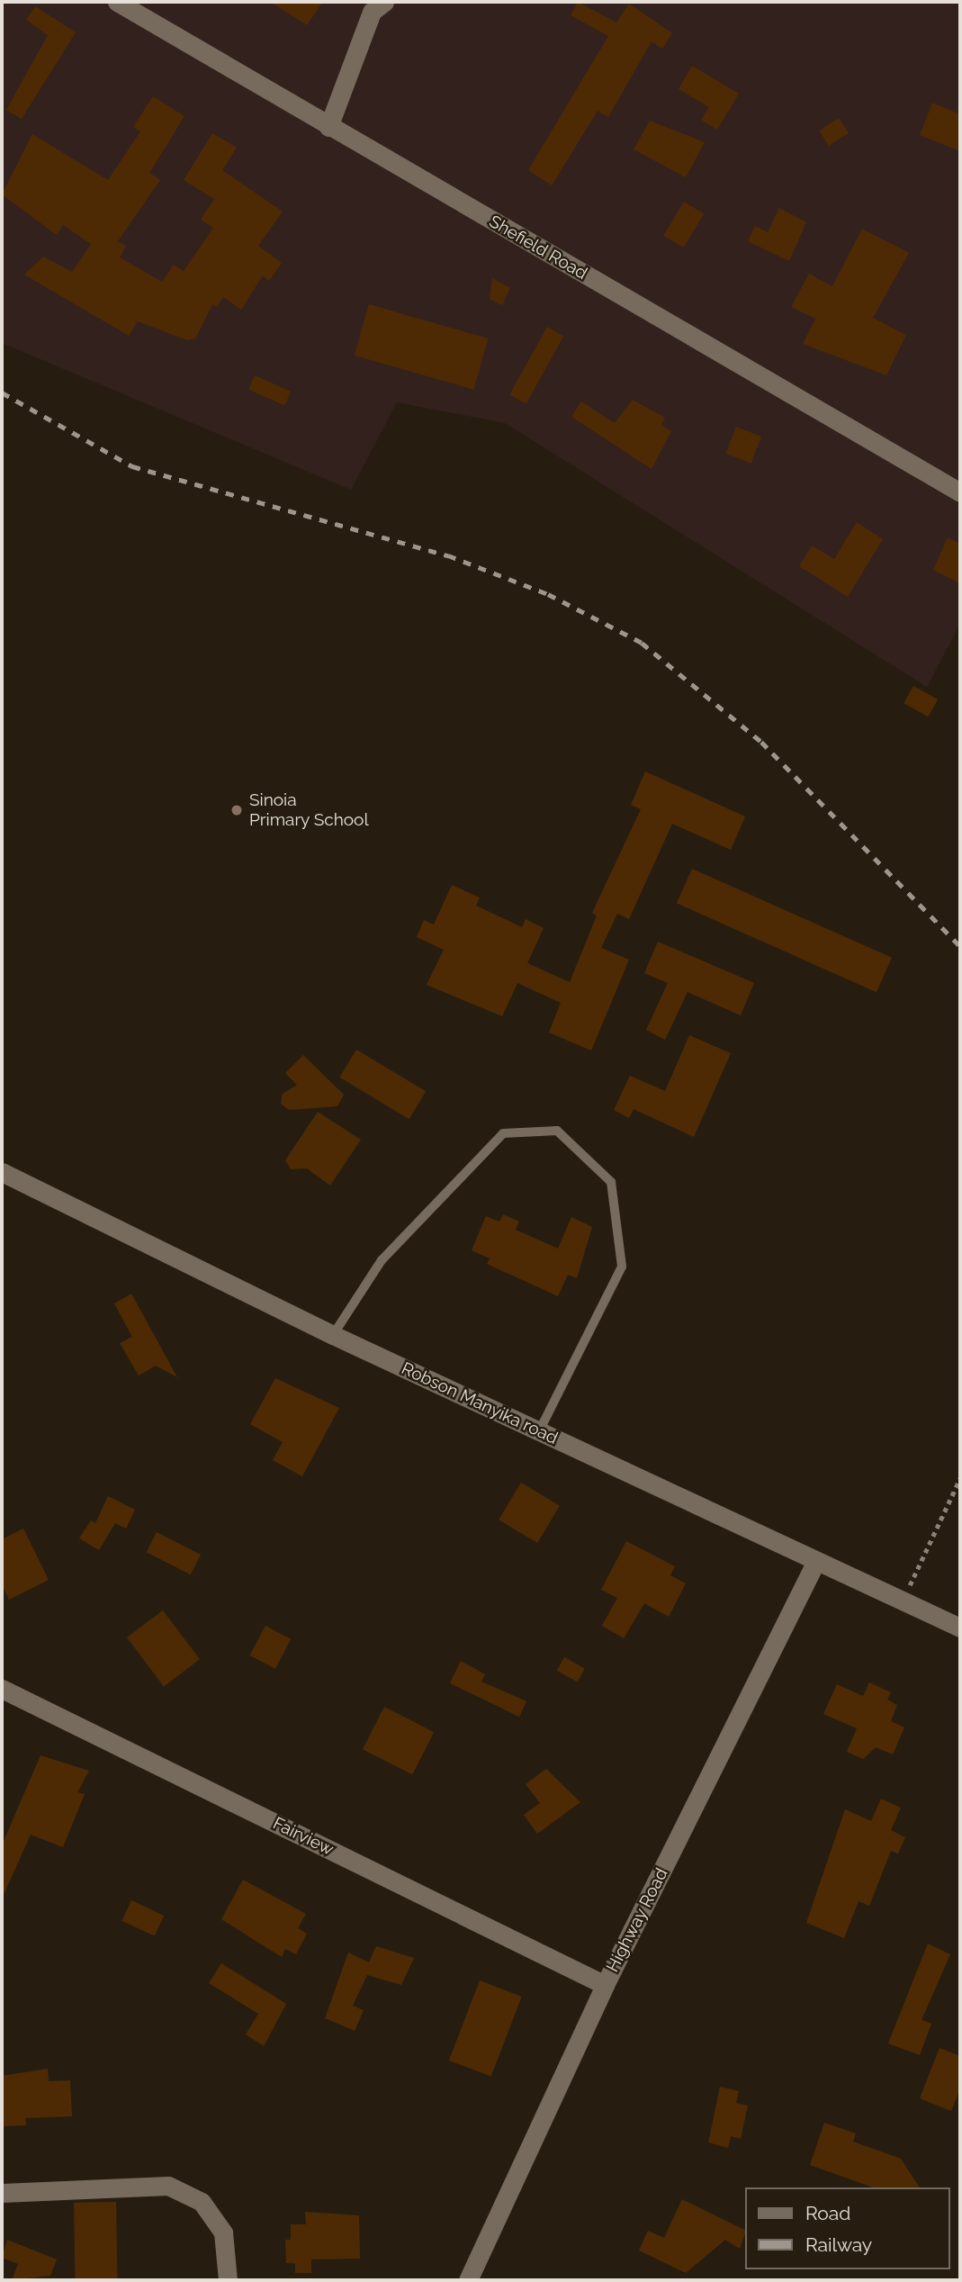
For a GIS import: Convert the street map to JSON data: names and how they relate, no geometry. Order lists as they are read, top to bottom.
{
  "streets": {
    "street": [
      "Shefield Road",
      "Robson Manyika road",
      "Fairview",
      "Highway Road"
    ]
  },
  "crossings": [
    ["Robson Manyika road", "Highway Road"],
    ["Fairview", "Highway Road"]
  ],
  "places": ["Sinoia Primary School"],
  "legend": ["Road", "Railway"]
}
